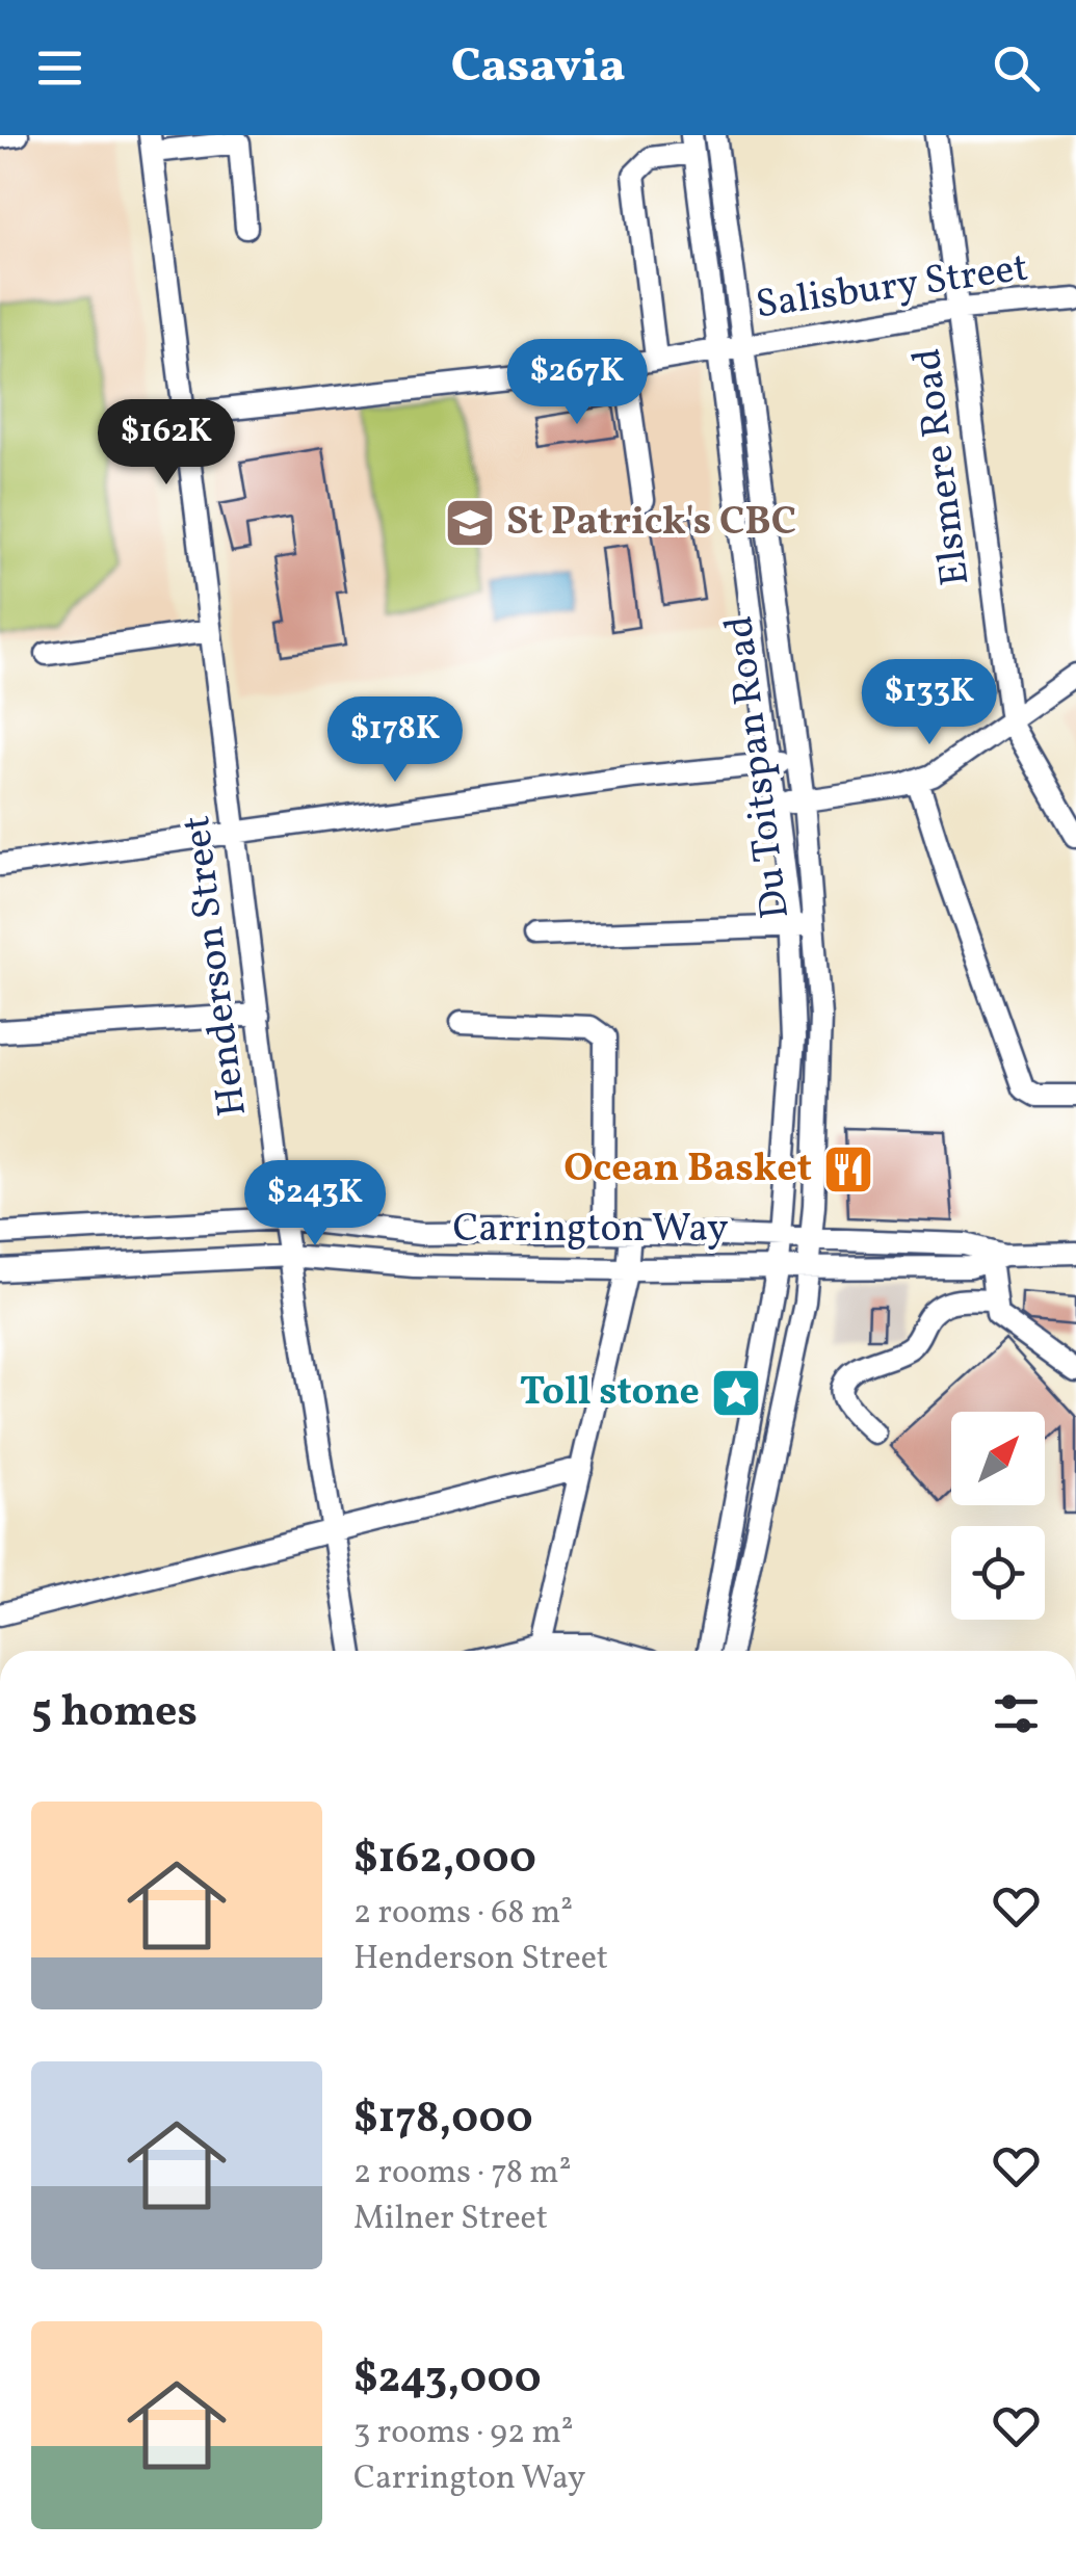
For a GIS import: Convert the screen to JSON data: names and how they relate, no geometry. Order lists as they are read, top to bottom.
{
  "streets": {
    "street": [
      "Salisbury Street",
      "Elsmere Road",
      "Du Toitspan Road",
      "Henderson Street",
      "Carrington Way"
    ]
  },
  "crossings": [
    ["Salisbury Street", "Elsmere Road"],
    ["Salisbury Street", "Du Toitspan Road"],
    ["Salisbury Street", "Henderson Street"],
    ["Du Toitspan Road", "Carrington Way"],
    ["Henderson Street", "Carrington Way"]
  ],
  "places": {
    "school or university": ["St Patrick's CBC"],
    "restaurant": ["Ocean Basket"],
    "place": ["Toll stone"]
  },
  "north": "top right",
  "page": {
    "header": "Casavia",
    "price": [
      "$267K",
      "$162K",
      "$133K",
      "$178K",
      "$243K"
    ],
    "heading": "5 homes",
    "list": [
      {
        "name": "$162,000",
        "note": "2 rooms · 68 m² · Henderson Street"
      },
      {
        "name": "$178,000",
        "note": "2 rooms · 78 m² · Milner Street"
      },
      {
        "name": "$243,000",
        "note": "3 rooms · 92 m² · Carrington Way"
      }
    ]
  }
}
